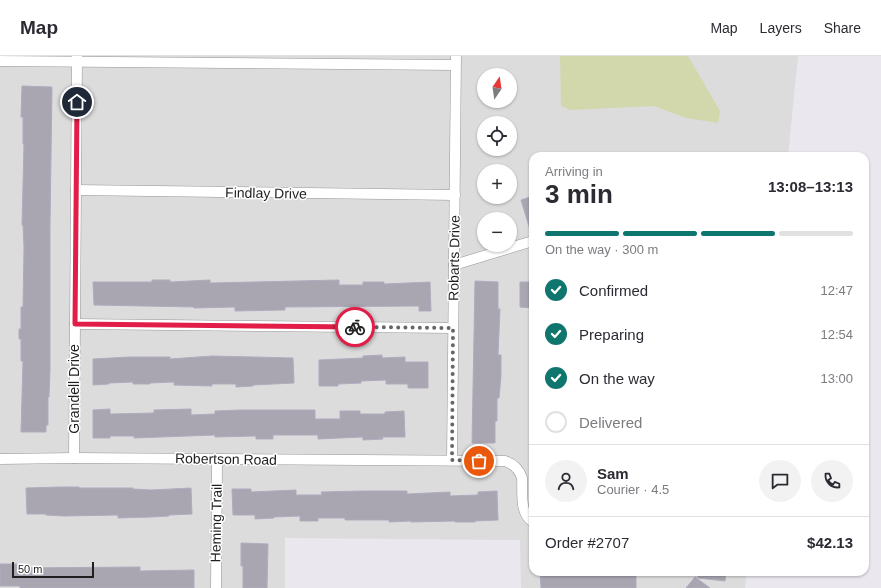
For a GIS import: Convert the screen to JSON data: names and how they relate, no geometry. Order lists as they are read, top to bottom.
{
  "streets": {
    "street": [
      "Findlay Drive",
      "Robarts Drive",
      "Grandell Drive",
      "Robertson Road",
      "Heming Trail"
    ]
  },
  "crossings": [
    ["Findlay Drive", "Robarts Drive"],
    ["Findlay Drive", "Grandell Drive"],
    ["Robarts Drive", "Robertson Road"],
    ["Grandell Drive", "Robertson Road"],
    ["Robertson Road", "Heming Trail"]
  ],
  "scale_bar": "50 m",
  "north": "top",
  "page": {
    "header": "Map",
    "nav": ["Map", "Layers", "Share"],
    "map_buttons": ["+", "−"],
    "heading": ["3 min", "Arriving in", "13:08–13:13"],
    "panel": [
      "Sam",
      "Courier · 4.5",
      "Order #2707",
      "$42.13"
    ],
    "bar": "On the way · 300 m",
    "list": [
      ["Confirmed", "12:47"],
      ["Preparing", "12:54"],
      ["On the way", "13:00"],
      "Delivered"
    ],
    "scale": "50 m"
  }
}
